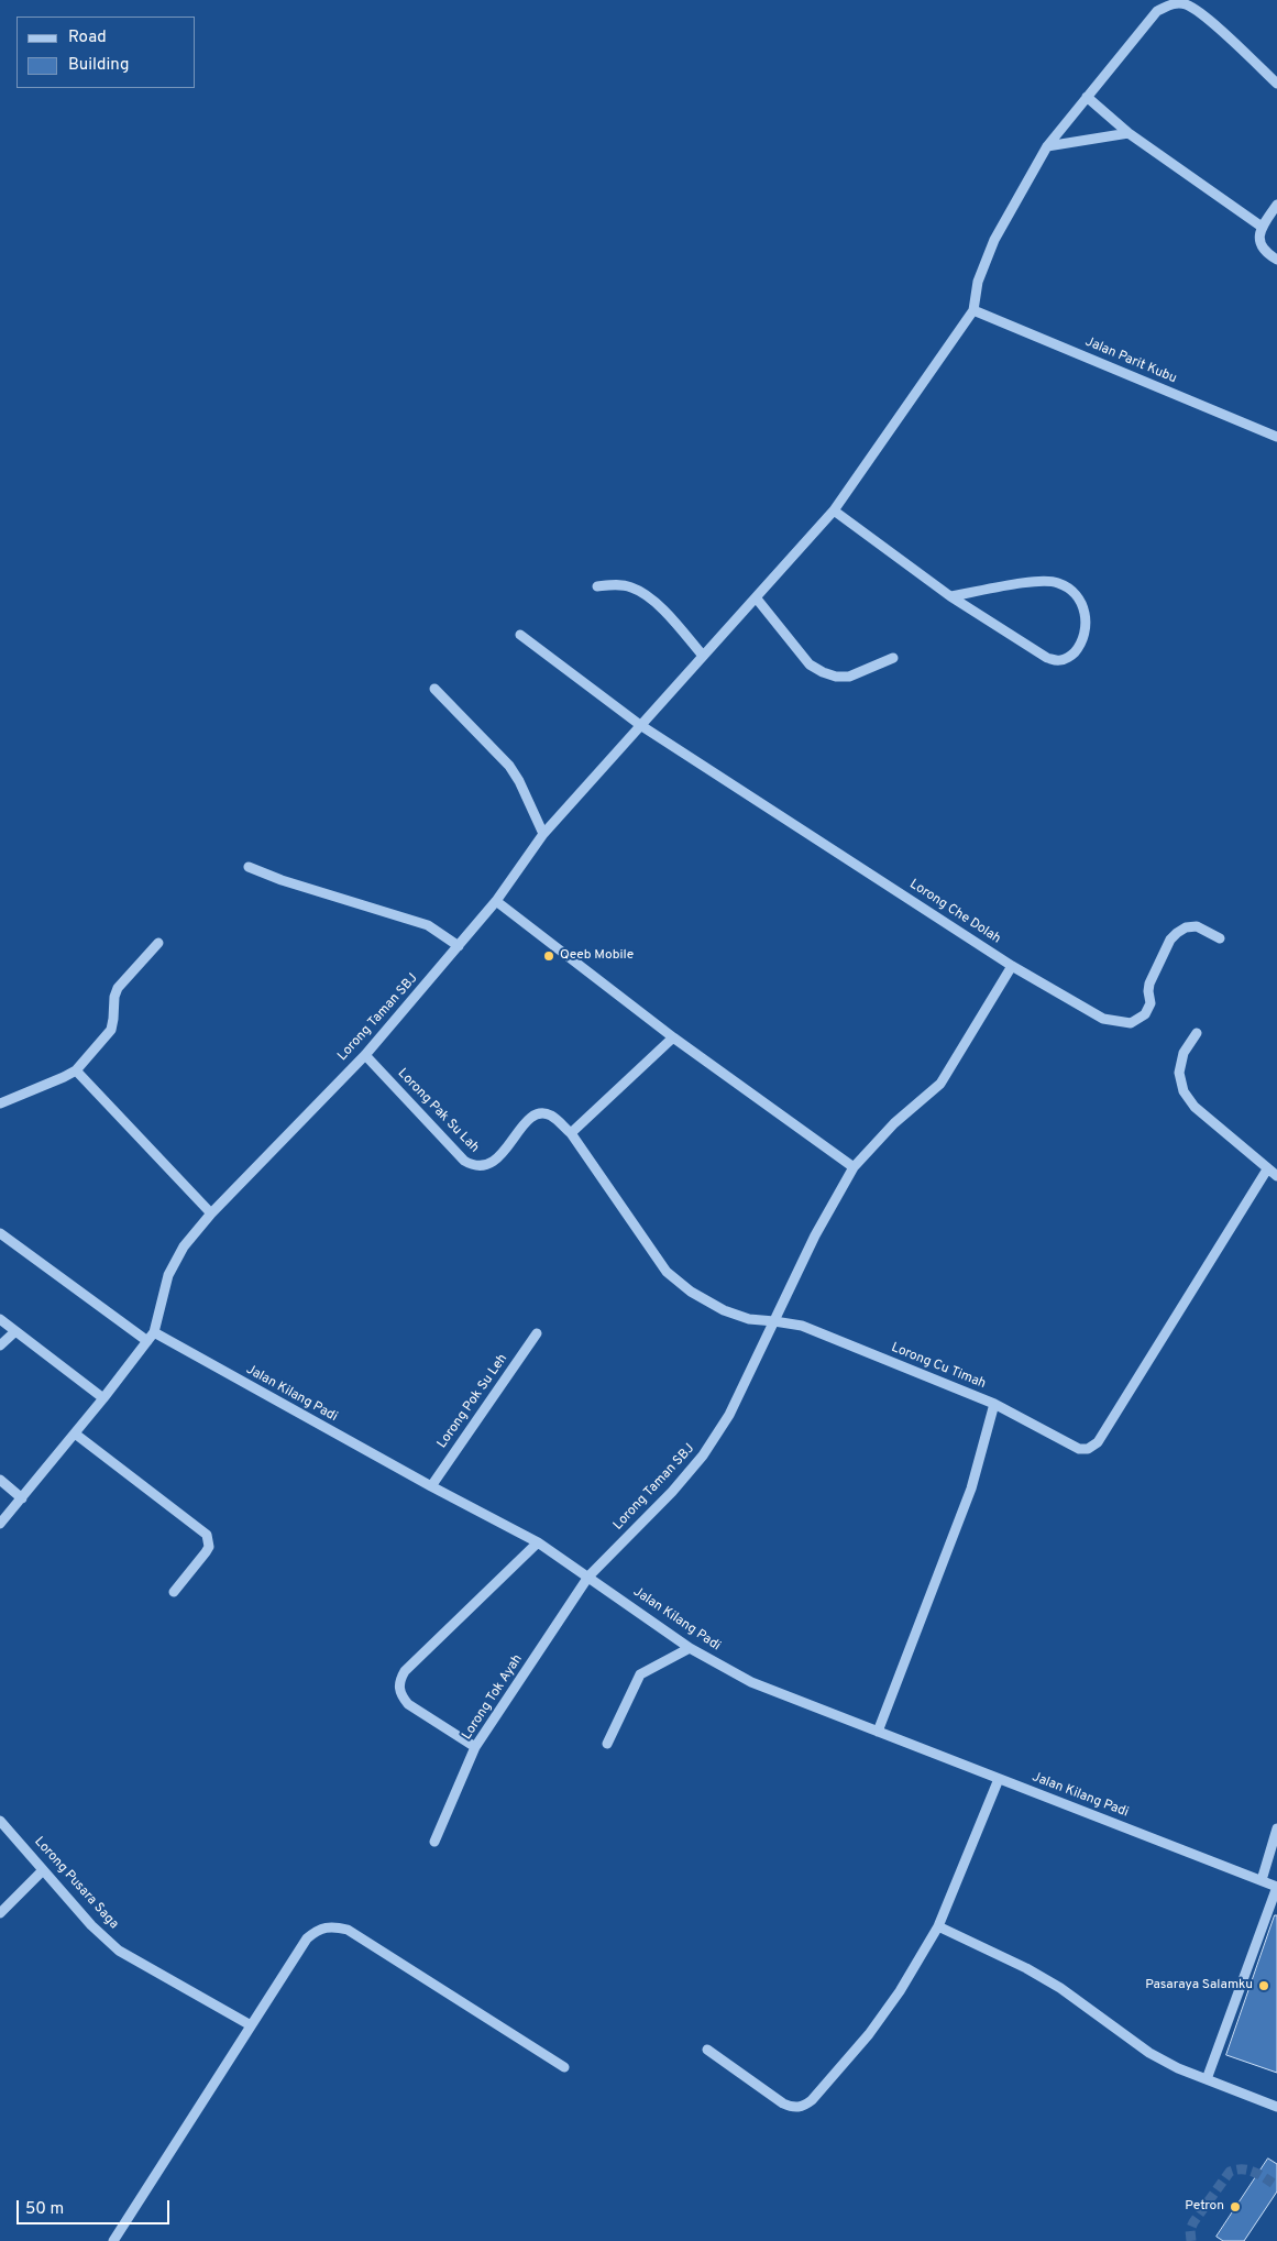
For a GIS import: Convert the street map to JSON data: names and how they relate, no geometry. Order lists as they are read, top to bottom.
{
  "streets": {
    "street": [
      "Jalan Parit Kubu",
      "Lorong Che Dolah",
      "Lorong Taman SBJ",
      "Lorong Pak Su Lah",
      "Lorong Cu Timah",
      "Jalan Kilang Padi",
      "Lorong Pok Su Leh",
      "Lorong Tok Ayah",
      "Lorong Pusara Saga"
    ]
  },
  "crossings": [
    ["Jalan Parit Kubu", "Lorong Taman SBJ"],
    ["Lorong Che Dolah", "Lorong Taman SBJ"],
    ["Lorong Taman SBJ", "Lorong Pak Su Lah"],
    ["Lorong Taman SBJ", "Lorong Cu Timah"],
    ["Lorong Taman SBJ", "Jalan Kilang Padi"],
    ["Lorong Taman SBJ", "Lorong Tok Ayah"],
    ["Lorong Pak Su Lah", "Lorong Cu Timah"],
    ["Jalan Kilang Padi", "Lorong Pok Su Leh"],
    ["Jalan Kilang Padi", "Lorong Tok Ayah"]
  ],
  "places": ["Qeeb Mobile", "Pasaraya Salamku", "Petron"],
  "legend": ["Road", "Building"],
  "scale_bar": "50 m"
}
